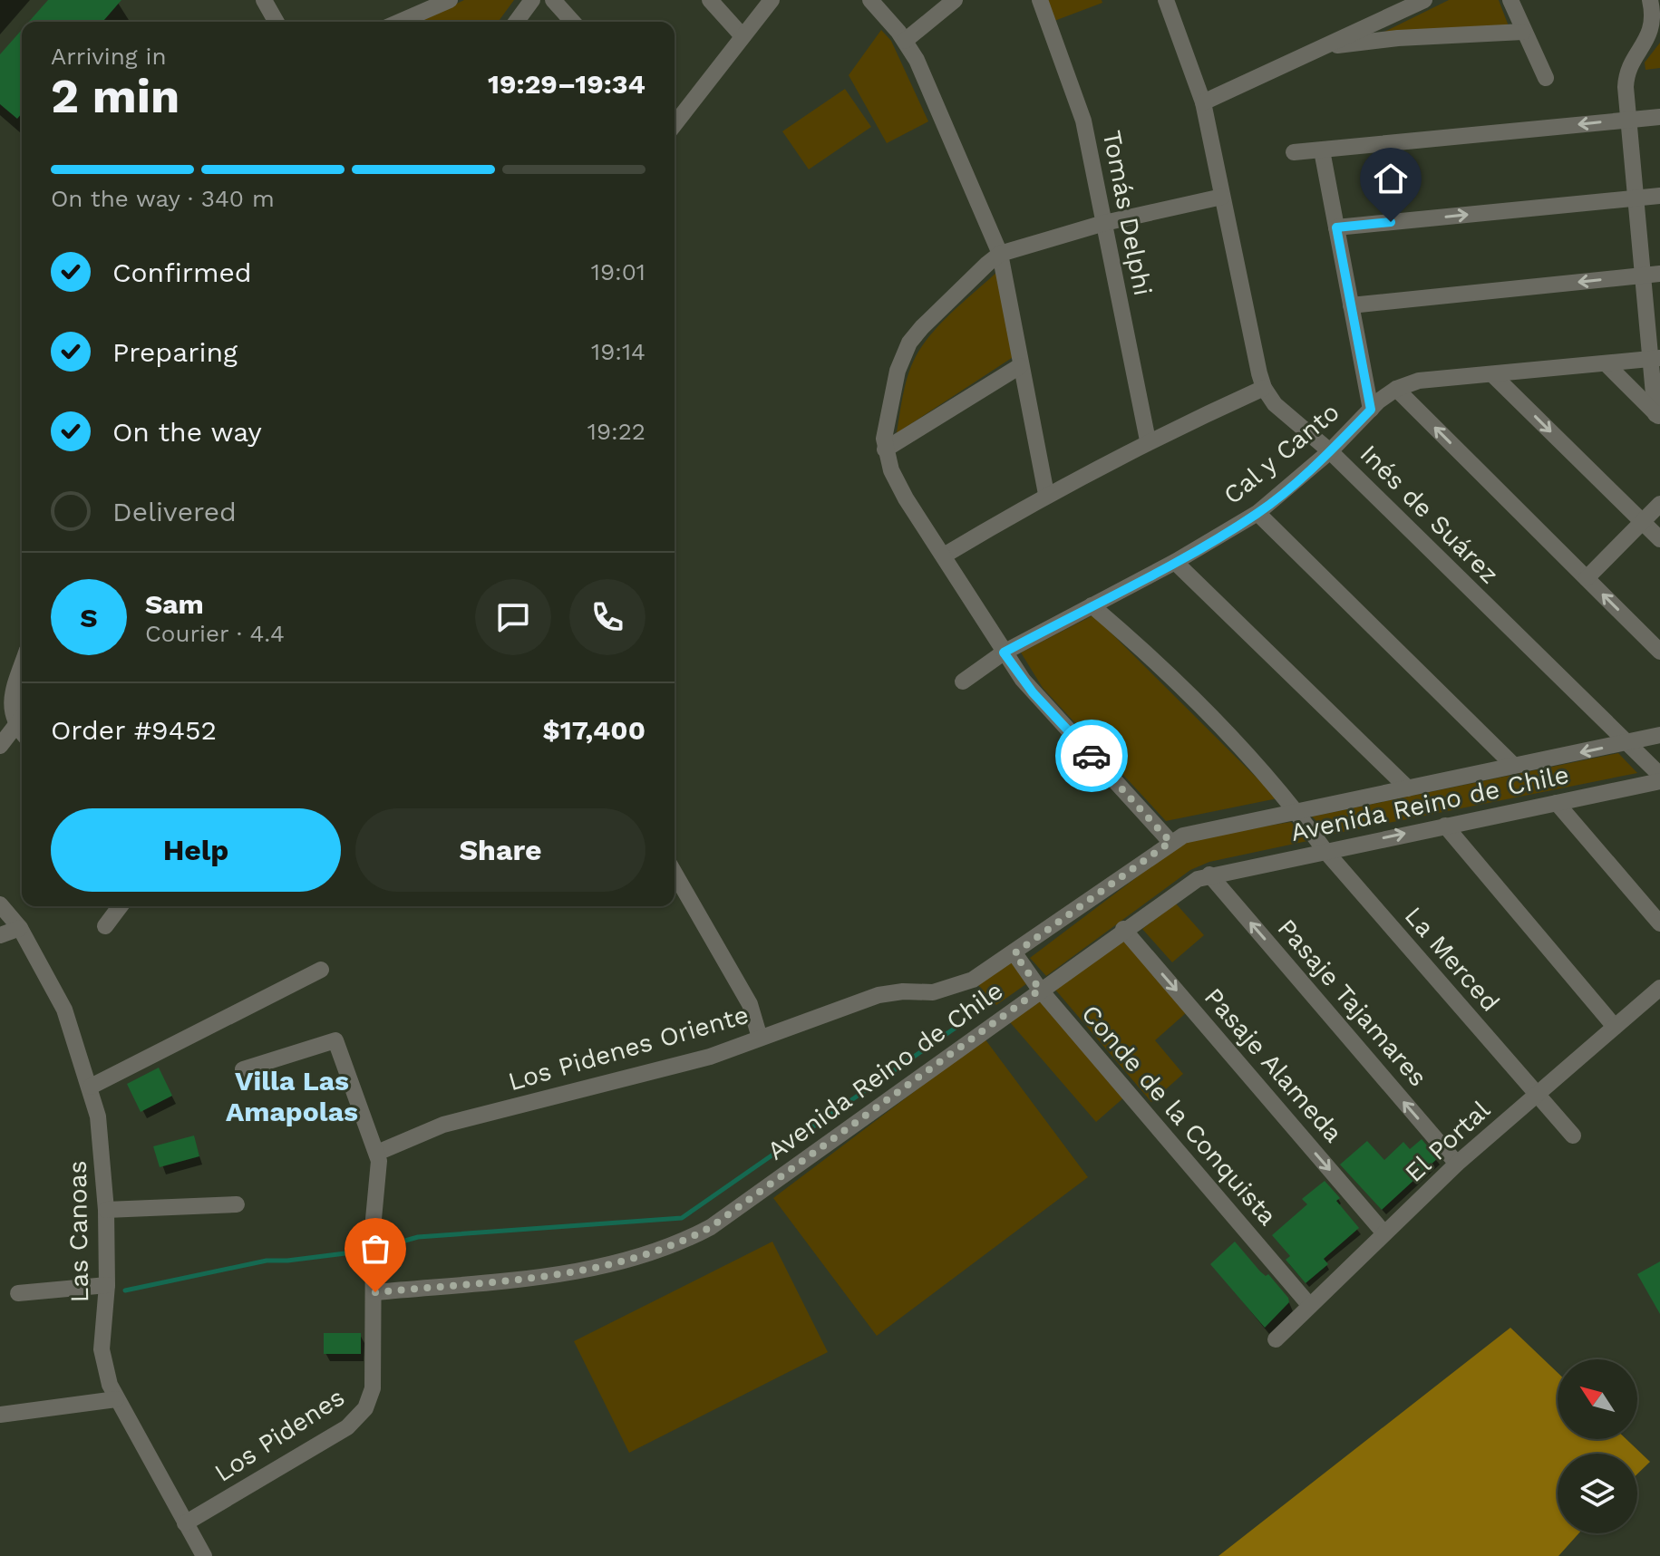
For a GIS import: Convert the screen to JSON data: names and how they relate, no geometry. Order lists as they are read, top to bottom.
{
  "streets": {
    "street": [
      "Tomás Delphi",
      "Cal y Canto",
      "Inés de Suárez",
      "Avenida Reino de Chile",
      "La Merced",
      "Pasaje Tajamares",
      "Los Pidenes Oriente",
      "Pasaje Alameda",
      "Conde de la Conquista",
      "El Portal",
      "Las Canoas",
      "Los Pidenes"
    ]
  },
  "crossings": [
    ["Cal y Canto", "Inés de Suárez"],
    ["Cal y Canto", "La Merced"],
    ["Inés de Suárez", "Avenida Reino de Chile"],
    ["Avenida Reino de Chile", "La Merced"],
    ["Avenida Reino de Chile", "Pasaje Tajamares"],
    ["Avenida Reino de Chile", "Los Pidenes Oriente"],
    ["Avenida Reino de Chile", "Pasaje Alameda"],
    ["Avenida Reino de Chile", "Conde de la Conquista"],
    ["Avenida Reino de Chile", "Los Pidenes"],
    ["La Merced", "El Portal"],
    ["Pasaje Tajamares", "El Portal"],
    ["Los Pidenes Oriente", "Conde de la Conquista"],
    ["Los Pidenes Oriente", "Los Pidenes"],
    ["Pasaje Alameda", "El Portal"],
    ["Conde de la Conquista", "El Portal"],
    ["Las Canoas", "Los Pidenes"]
  ],
  "one_way": ["Pasaje Tajamares", "Pasaje Alameda"],
  "districts": ["Villa Las Amapolas"],
  "north": "top left",
  "page": {
    "heading": ["2 min", "Arriving in", "19:29–19:34"],
    "panel": [
      "Sam",
      "Courier · 4.4",
      "Order #9452",
      "$17,400"
    ],
    "bar": "On the way · 340 m",
    "list": [
      ["Confirmed", "19:01"],
      ["Preparing", "19:14"],
      ["On the way", "19:22"],
      "Delivered"
    ],
    "round": "S",
    "buttons": ["Help", "Share"]
  }
}
